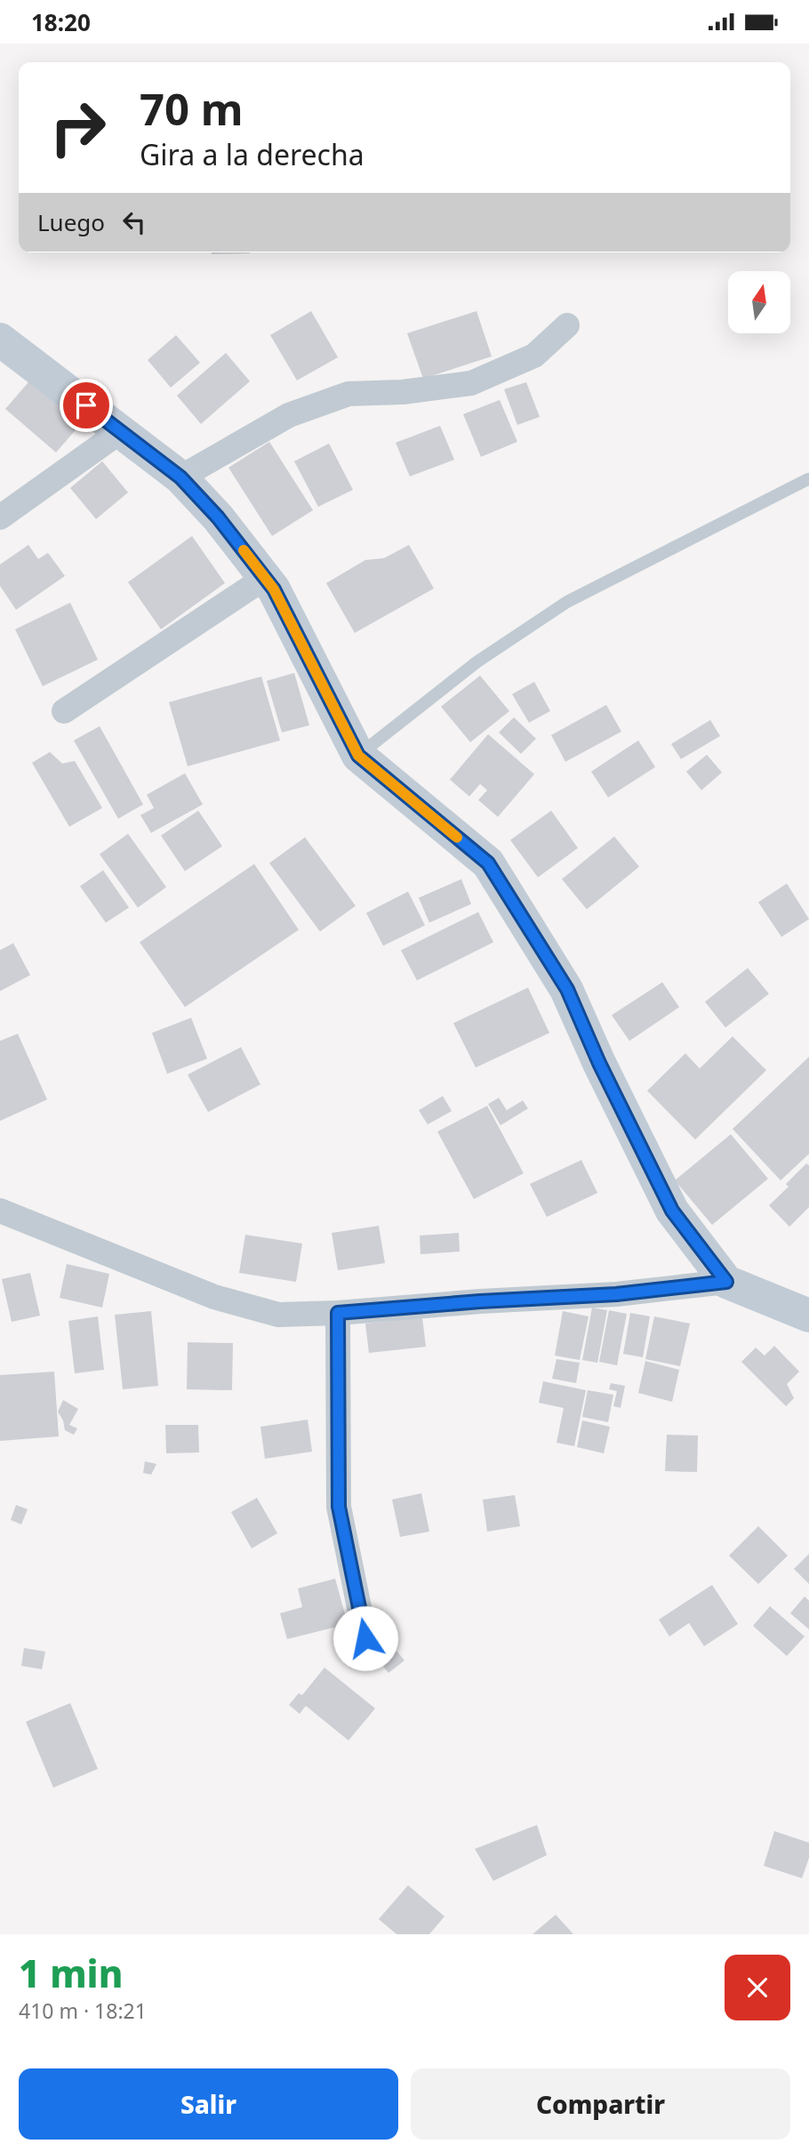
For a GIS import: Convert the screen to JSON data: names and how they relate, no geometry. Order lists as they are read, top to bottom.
{
  "north": "top",
  "page": {
    "status": "18:20",
    "turn": ["70 m", "Gira a la derecha"],
    "then": "Luego",
    "heading": ["1 min", "410 m · 18:21"],
    "buttons": ["Salir", "Compartir"]
  }
}
